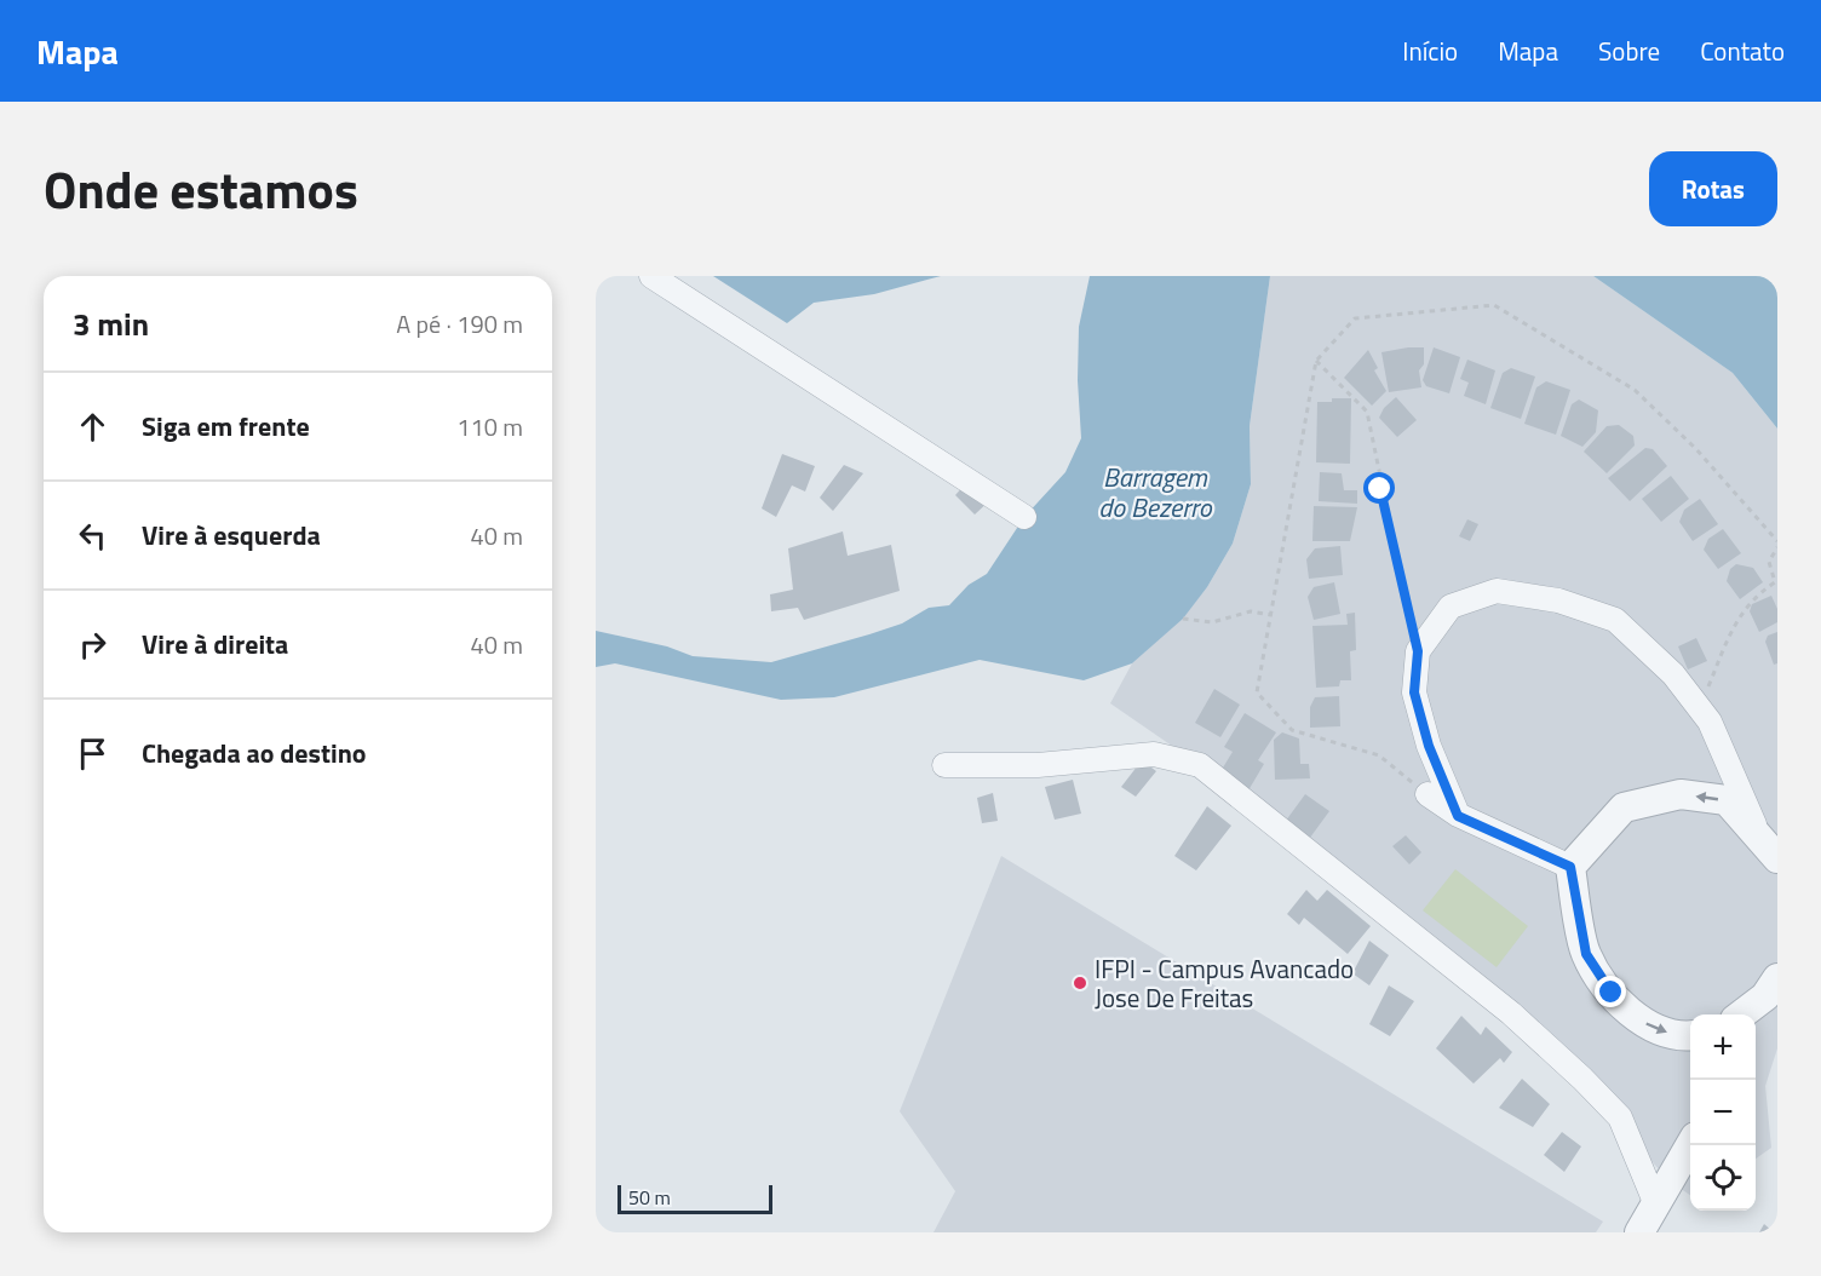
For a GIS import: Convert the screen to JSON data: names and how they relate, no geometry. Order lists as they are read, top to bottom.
{
  "water": ["Barragem do Bezerro"],
  "places": ["IFPI - Campus Avancado Jose De Freitas"],
  "scale_bar": "50 m",
  "page": {
    "header": "Mapa",
    "nav": [
      "Início",
      "Mapa",
      "Sobre",
      "Contato"
    ],
    "title": "Onde estamos",
    "buttons": "Rotas",
    "heading": ["3 min", "A pé · 190 m"],
    "list": [
      ["Siga em frente", "110 m"],
      ["Vire à esquerda", "40 m"],
      ["Vire à direita", "40 m"],
      "Chegada ao destino"
    ],
    "map_buttons": ["+", "−"],
    "scale": "50 m"
  }
}
